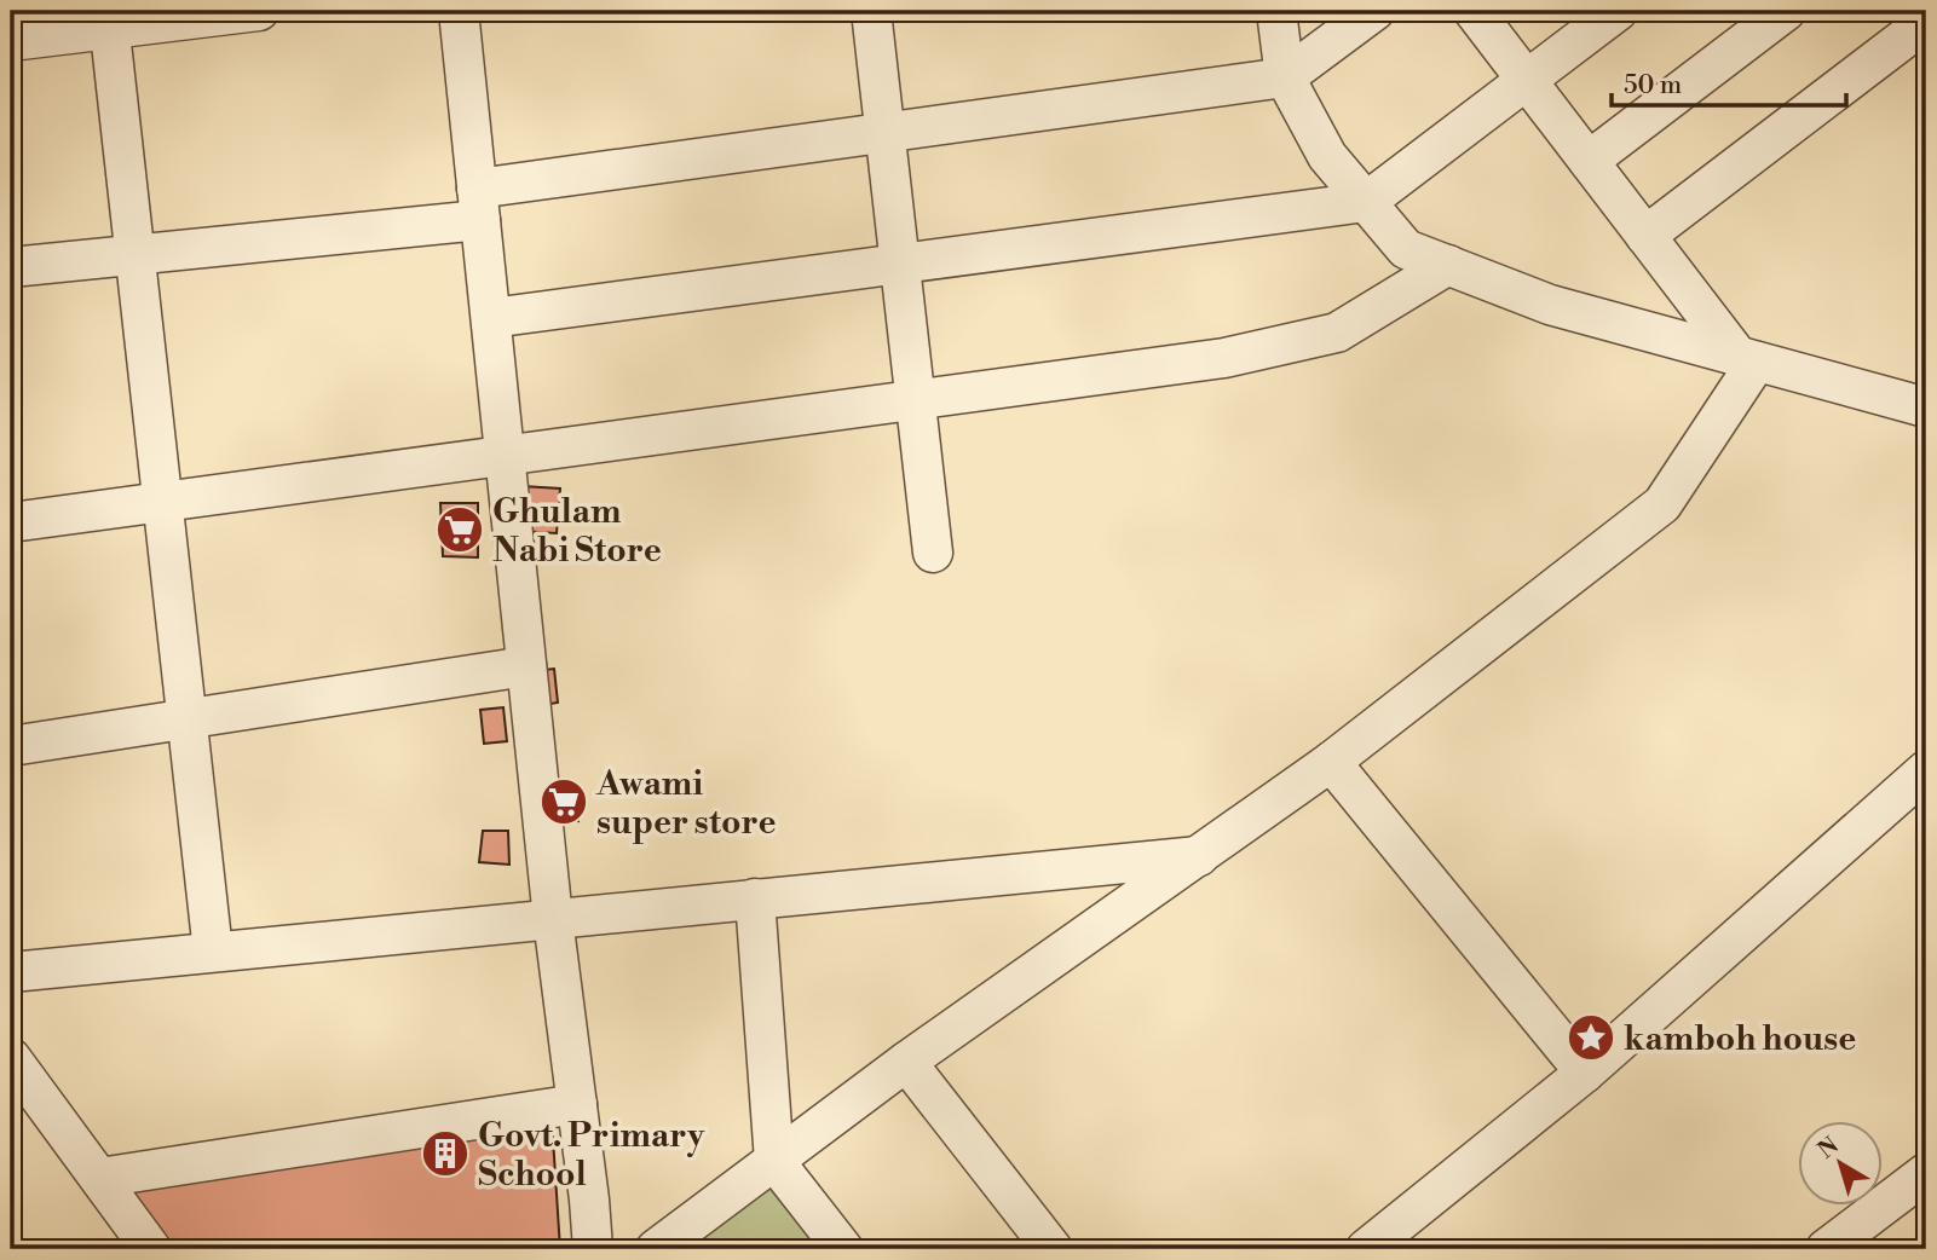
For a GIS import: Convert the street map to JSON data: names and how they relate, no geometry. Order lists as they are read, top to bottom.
{
  "places": {
    "supermarket": ["Ghulam Nabi Store", "Awami super store"],
    "place": ["kamboh house"],
    "building": ["Govt. Primary School"]
  },
  "scale_bar": "50 m",
  "north": "top left"
}
